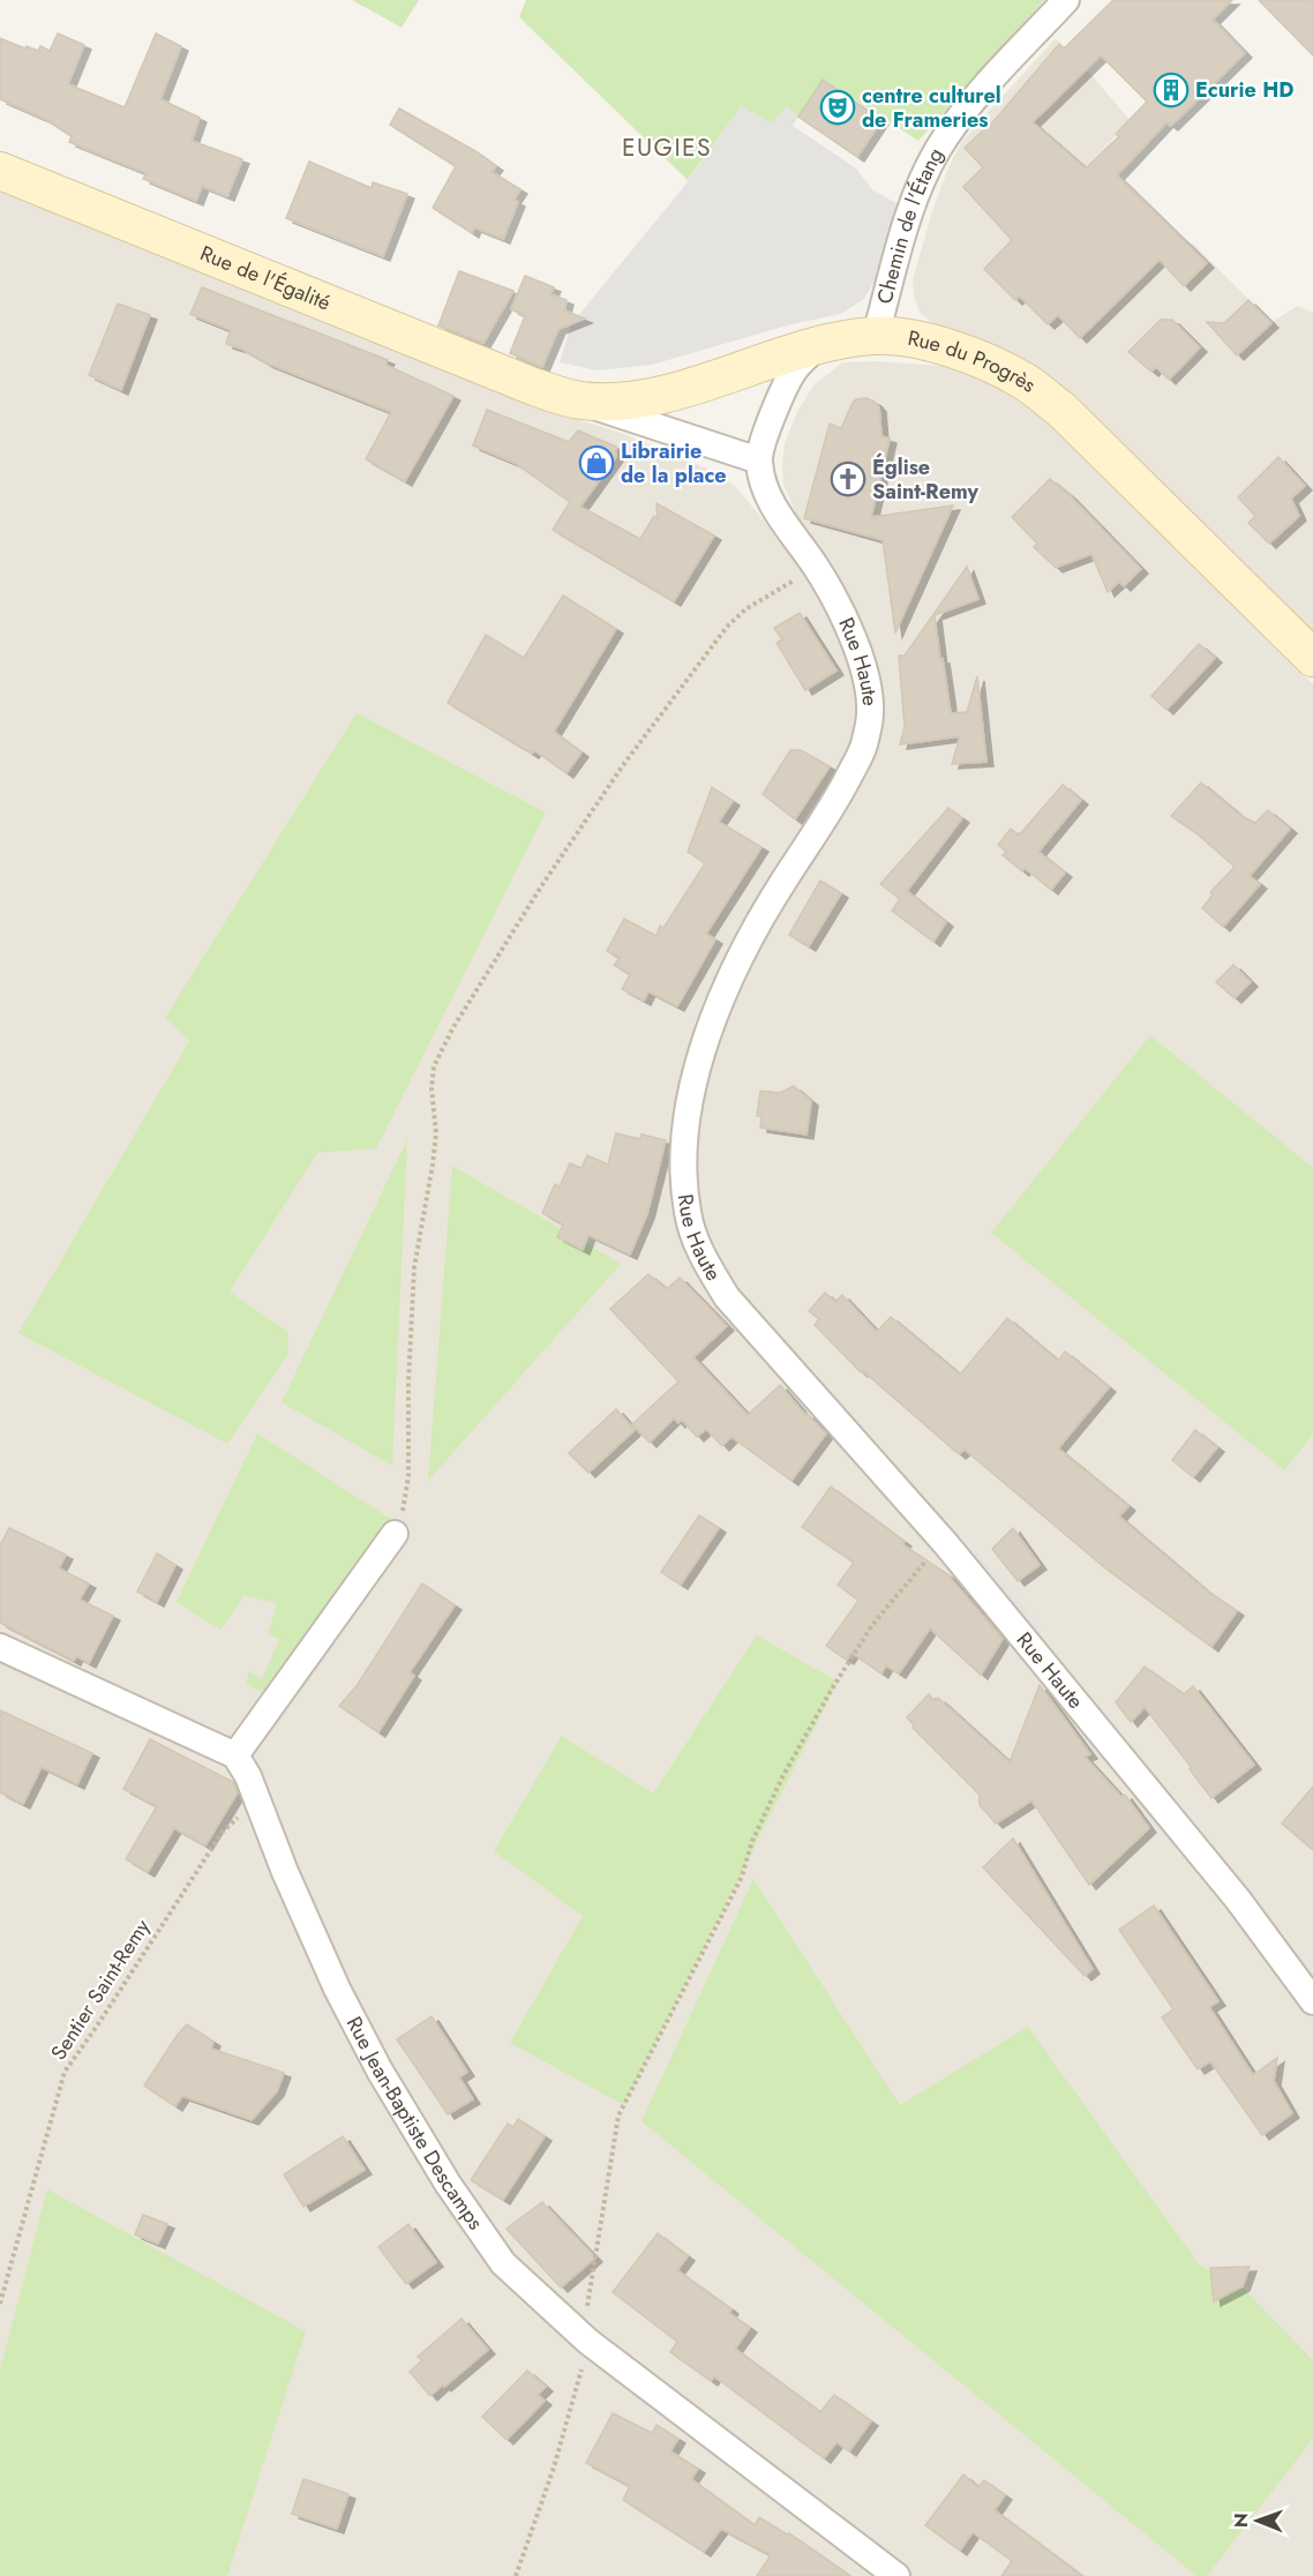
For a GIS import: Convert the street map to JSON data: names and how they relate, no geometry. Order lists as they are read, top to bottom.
{
  "streets": {
    "main road": ["Rue de l'Égalité", "Rue du Progrès"],
    "street": ["Chemin de l'Étang", "Rue Haute", "Rue Jean-Baptiste Descamps"],
    "path": ["Sentier Saint-Remy"]
  },
  "crossings": [
    ["Chemin de l'Étang", "Rue du Progrès"],
    ["Rue de l'Égalité", "Rue du Progrès"],
    ["Sentier Saint-Remy", "Rue Jean-Baptiste Descamps"]
  ],
  "districts": ["EUGIES"],
  "places": {
    "building": ["Ecurie HD"],
    "theatre": ["centre culturel de Frameries"],
    "shop": ["Librairie de la place"],
    "church": ["Église Saint-Remy"]
  },
  "north": "left"
}
